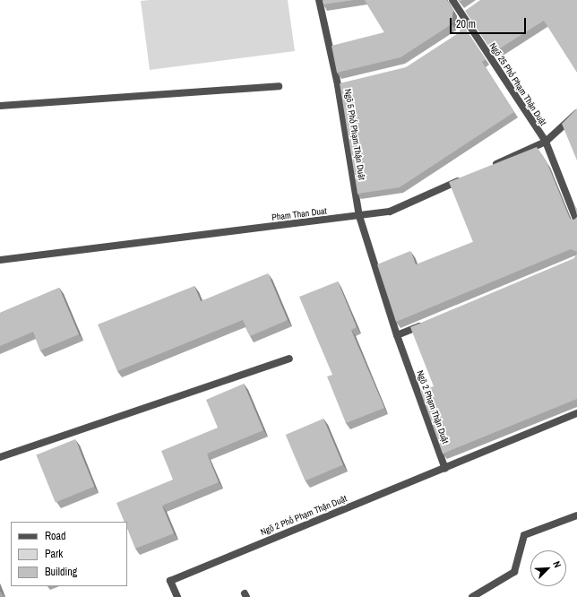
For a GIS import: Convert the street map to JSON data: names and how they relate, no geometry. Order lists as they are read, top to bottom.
{
  "streets": {
    "street": [
      "Ngõ 25 Phố Phạm Thận Duật",
      "Ngõ 5 Phố Phạm Thận Duật",
      "Pham Than Duat",
      "Ngõ 2 Phạm Thận Duật",
      "Ngõ 2 Phố Phạm Thận Duật"
    ]
  },
  "crossings": [
    ["Ngõ 5 Phố Phạm Thận Duật", "Pham Than Duat"],
    ["Ngõ 5 Phố Phạm Thận Duật", "Ngõ 2 Phạm Thận Duật"],
    ["Pham Than Duat", "Ngõ 2 Phạm Thận Duật"],
    ["Ngõ 2 Phạm Thận Duật", "Ngõ 2 Phố Phạm Thận Duật"]
  ],
  "legend": ["Road", "Park", "Building"],
  "scale_bar": "20 m",
  "north": "top right"
}
